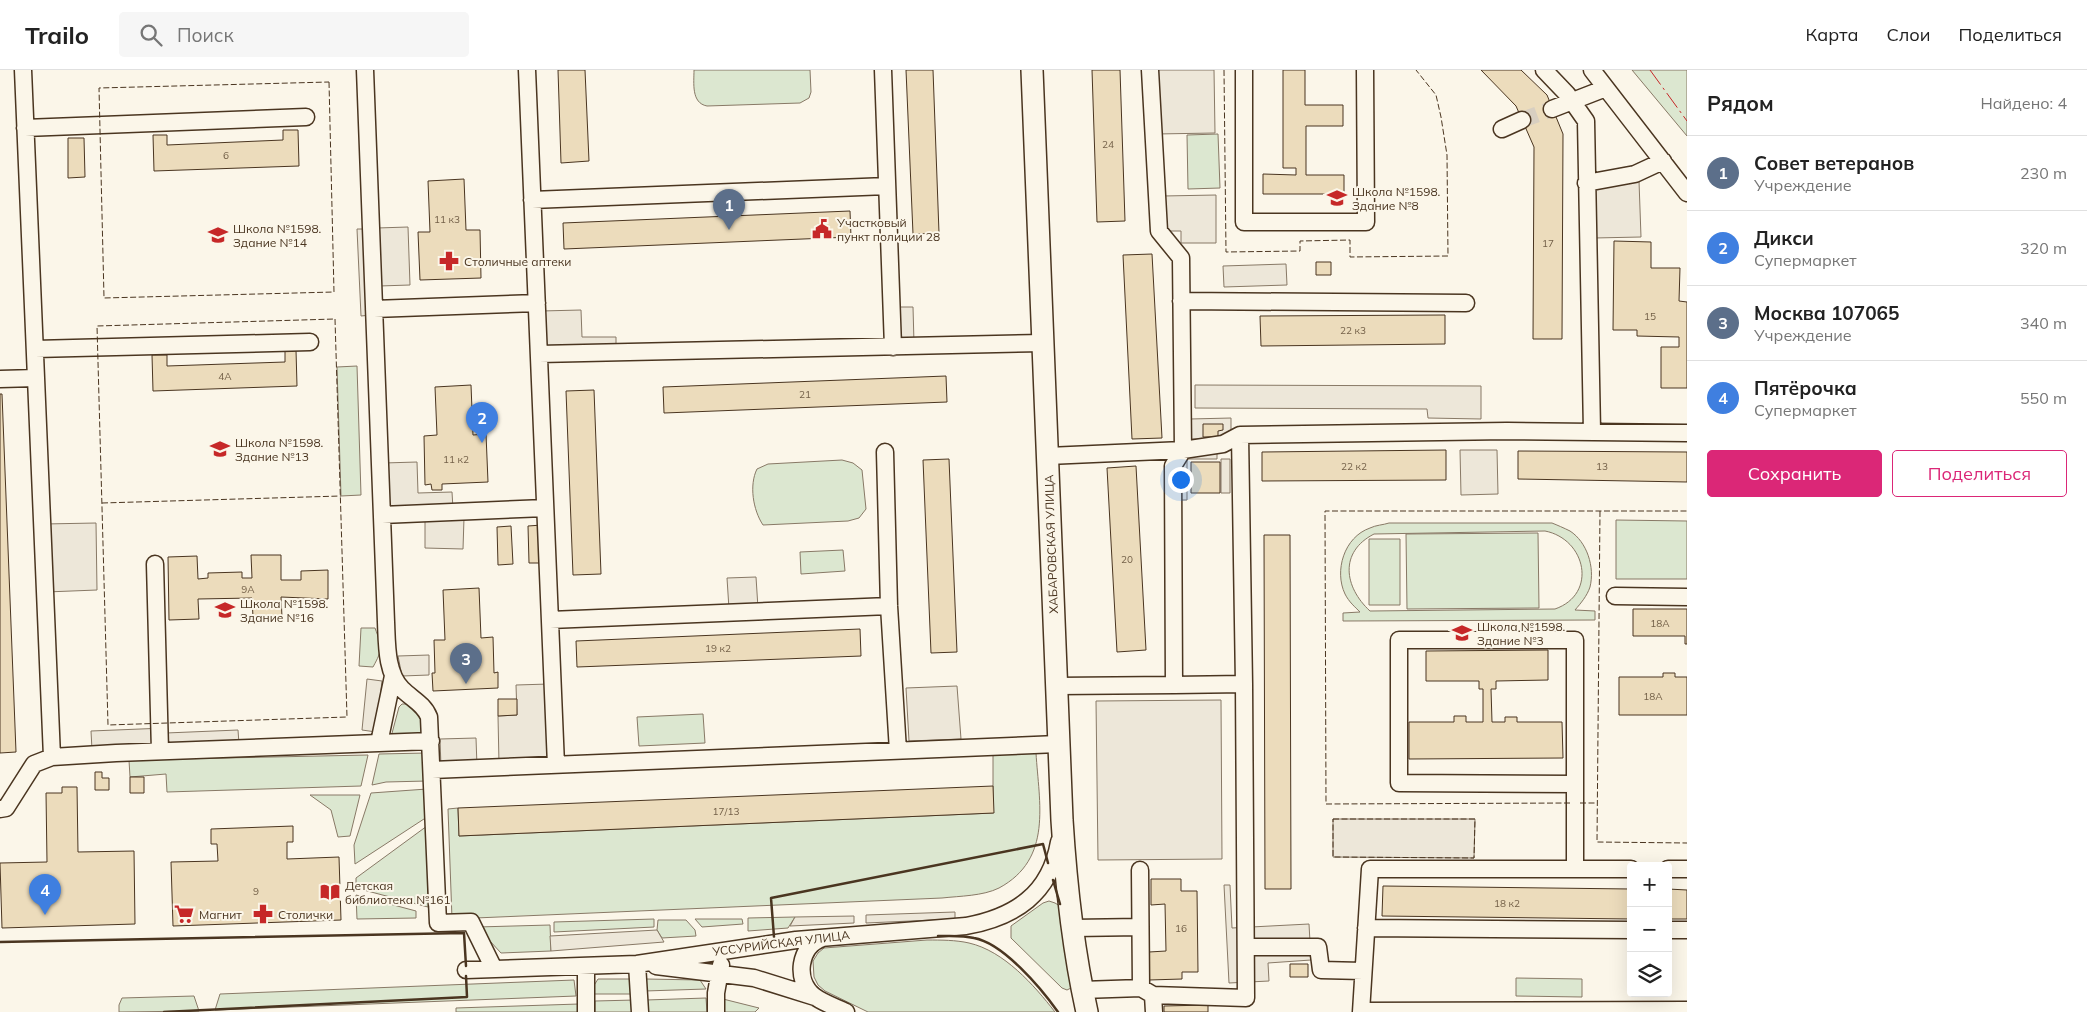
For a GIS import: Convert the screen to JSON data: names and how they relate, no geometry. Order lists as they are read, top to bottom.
{
  "streets": {
    "main road": ["ХАБАРОВСКАЯ УЛИЦА"],
    "street": ["УССУРИЙСКАЯ УЛИЦА"]
  },
  "crossings": [
    ["ХАБАРОВСКАЯ УЛИЦА", "УССУРИЙСКАЯ УЛИЦА"]
  ],
  "places": {
    "school or university": [
      "Школа №1598. Здание №8",
      "Школа №1598. Здание №14",
      "Школа №1598. Здание №13",
      "Школа №1598. Здание №16",
      "Школа №1598. Здание №3"
    ],
    "public building": ["Участковый пункт полиции 28"],
    "pharmacy": ["Столичные аптеки", "Столички"],
    "library": ["Детская библиотека №161"],
    "supermarket": ["Магнит"]
  },
  "house_numbers": [
    "24",
    "6",
    "11 к3",
    "17",
    "15",
    "22 к3",
    "4А",
    "21",
    "11 к2",
    "22 к2",
    "13",
    "20",
    "9А",
    "18А",
    "19 к2",
    "18А",
    "17/13",
    "9",
    "18 к2",
    "16"
  ],
  "page": {
    "header": "Trailo",
    "search": "Поиск",
    "nav": ["Карта", "Слои", "Поделиться"],
    "heading": ["Рядом", "Найдено: 4"],
    "list": [
      {
        "mark": "1",
        "name": "Совет ветеранов",
        "note": "Учреждение",
        "value": "230 m"
      },
      {
        "mark": "2",
        "name": "Дикси",
        "note": "Супермаркет",
        "value": "320 m"
      },
      {
        "mark": "3",
        "name": "Москва 107065",
        "note": "Учреждение",
        "value": "340 m"
      },
      {
        "mark": "4",
        "name": "Пятёрочка",
        "note": "Супермаркет",
        "value": "550 m"
      }
    ],
    "pins": [
      "1",
      "2",
      "3",
      "4"
    ],
    "buttons": ["Сохранить", "Поделиться"],
    "map_buttons": ["+", "−"]
  }
}
